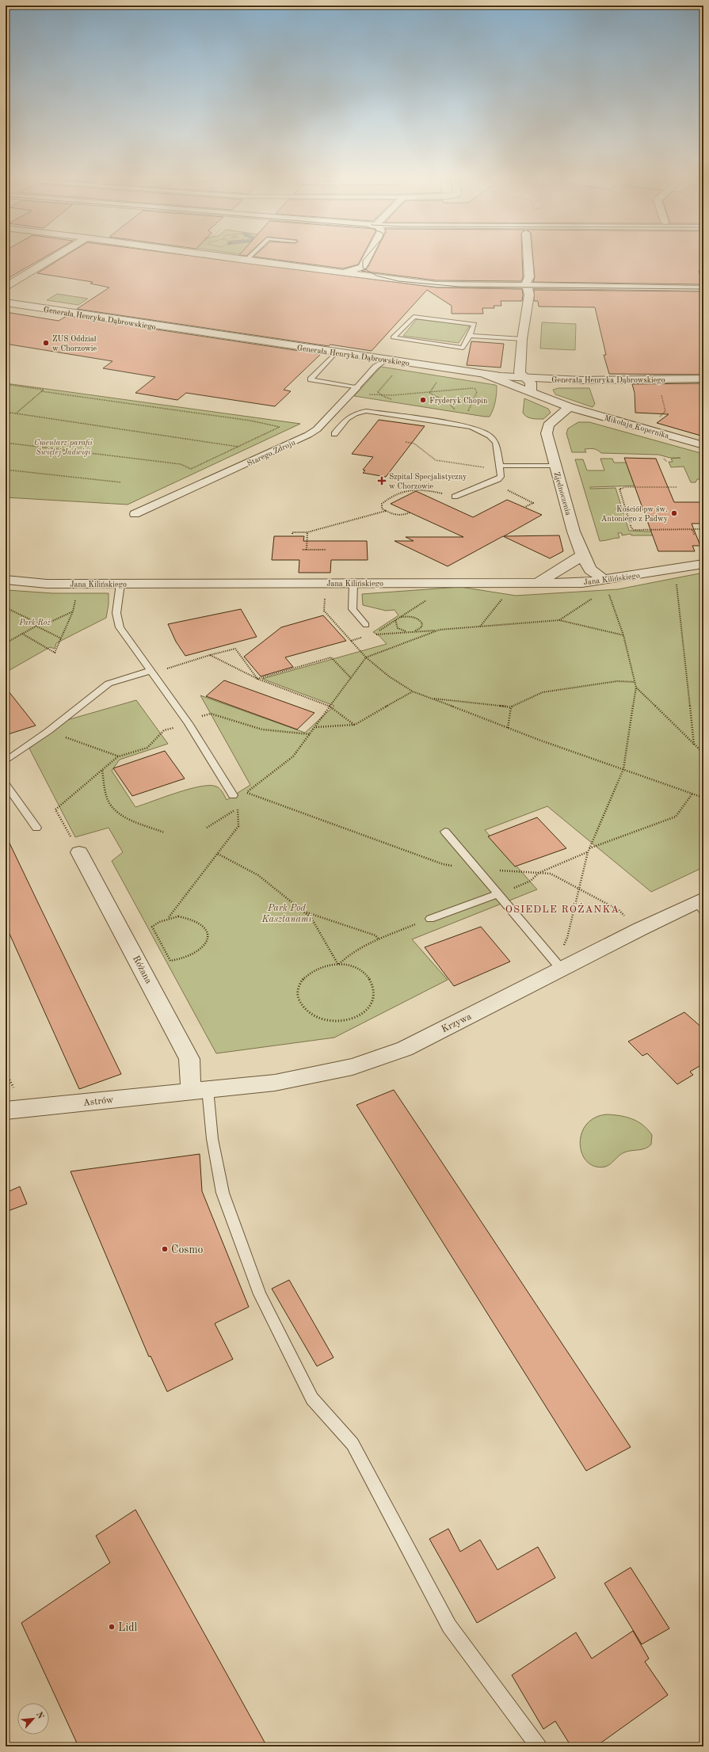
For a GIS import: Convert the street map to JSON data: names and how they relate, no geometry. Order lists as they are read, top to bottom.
{
  "streets": {
    "street": [
      "Generała Henryka Dąbrowskiego",
      "Mikołaja Kopernika",
      "Starego Zdroju",
      "Zjednoczenia",
      "Jana Kilińskiego",
      "Różana",
      "Krzywa",
      "Astrów"
    ]
  },
  "crossings": [
    ["Generała Henryka Dąbrowskiego", "Mikołaja Kopernika"],
    ["Generała Henryka Dąbrowskiego", "Starego Zdroju"],
    ["Mikołaja Kopernika", "Zjednoczenia"],
    ["Zjednoczenia", "Jana Kilińskiego"],
    ["Różana", "Krzywa"],
    ["Różana", "Astrów"],
    ["Krzywa", "Astrów"]
  ],
  "districts": ["OSIEDLE RÓŻANKA"],
  "parks": ["Cmentarz parafii Świętej Jadwigi", "Park Róż", "Park Pod Kasztanami"],
  "places": {
    "other": [
      "ZUS Oddział w Chorzowie",
      "Fryderyk Chopin",
      "Kościół pw św. Antoniego z Padwy",
      "Cosmo",
      "Lidl"
    ],
    "health": ["Szpital Specjalistyczny w Chorzowie"]
  },
  "north": "top right"
}
